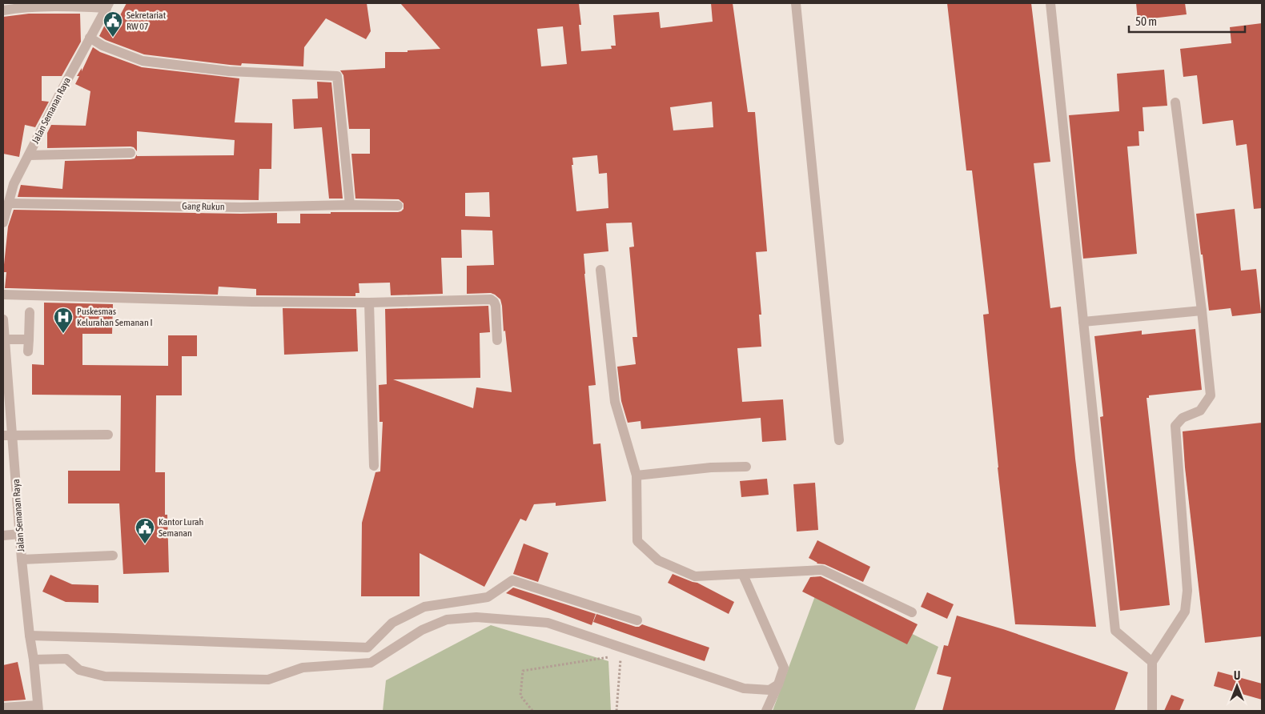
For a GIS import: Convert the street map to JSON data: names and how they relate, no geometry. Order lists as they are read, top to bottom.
{
  "streets": {
    "street": ["Jalan Semanan Raya", "Gang Rukun"]
  },
  "crossings": [
    ["Jalan Semanan Raya", "Gang Rukun"]
  ],
  "places": {
    "public building": ["Sekretariat RW 07", "Kantor Lurah Semanan"],
    "hospital": ["Puskesmas Kelurahan Semanan I"]
  },
  "scale_bar": "50 m",
  "north": "top"
}
